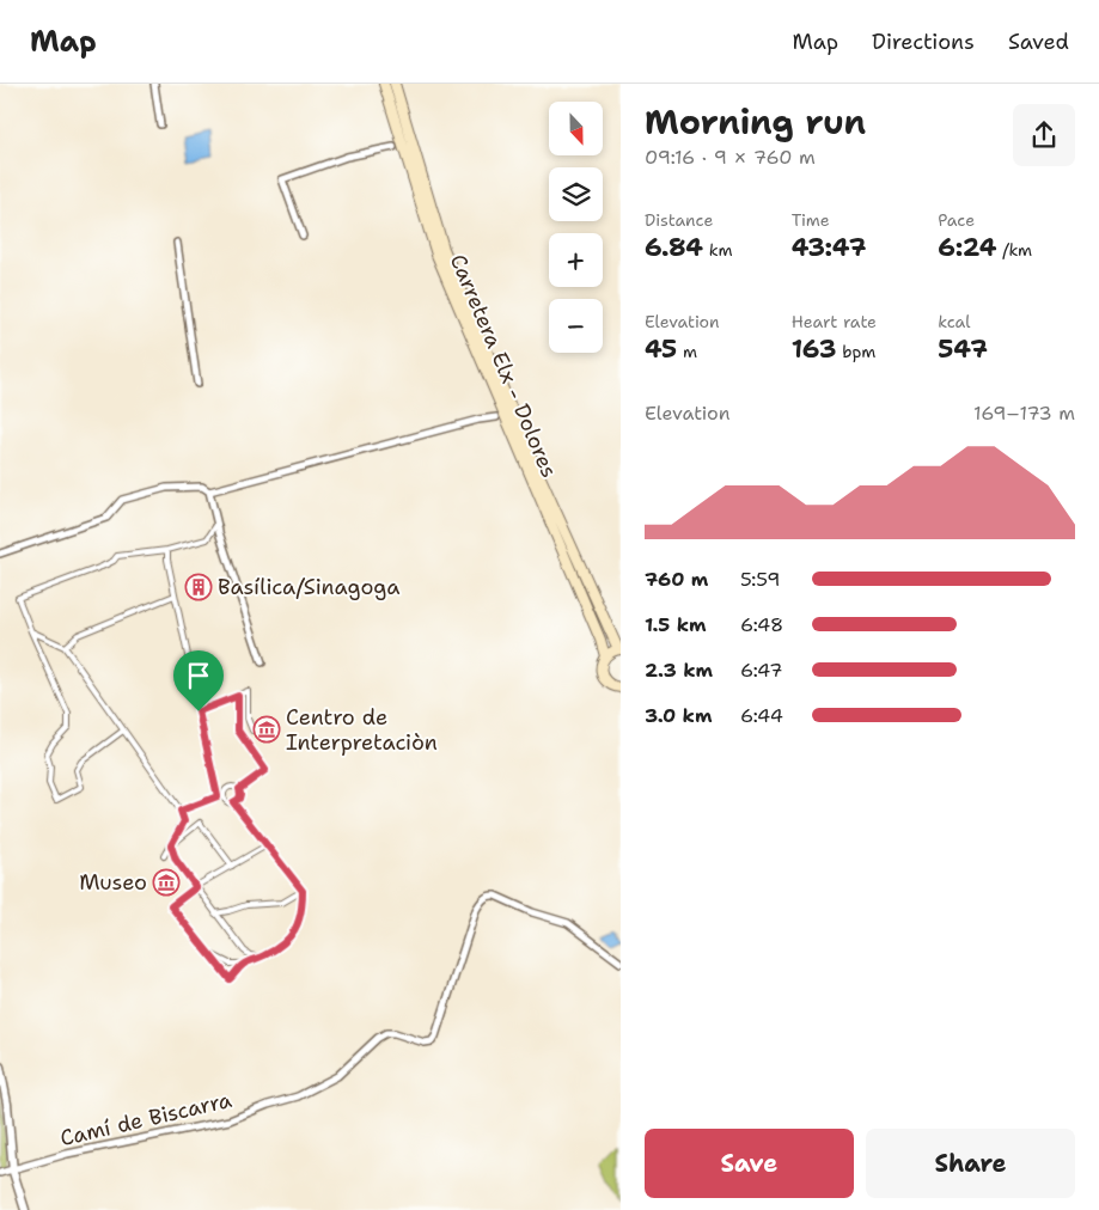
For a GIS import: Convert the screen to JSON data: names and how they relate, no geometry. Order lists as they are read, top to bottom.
{
  "streets": {
    "main road": ["Carretera Elx - Dolores"],
    "street": ["Camí de Biscarra"]
  },
  "places": {
    "building": ["Basílica/Sinagoga"],
    "museum": ["Centro de Interpretaciòn", "Museo"]
  },
  "north": "bottom",
  "page": {
    "header": "Map",
    "nav": ["Map", "Directions", "Saved"],
    "heading": ["Morning run", "09:16 · 9 × 760 m"],
    "map_buttons": ["+", "−"],
    "stats": [
      ["Distance", "6.84 km"],
      ["Time", "43:47"],
      ["Pace", "6:24 /km"],
      ["Elevation", "45 m"],
      ["Heart rate", "163 bpm"],
      ["kcal", "547"]
    ],
    "chart": ["Elevation", "169–173 m"],
    "list": [
      {
        "name": "760 m",
        "note": "5:59"
      },
      {
        "name": "1.5 km",
        "note": "6:48"
      },
      {
        "name": "2.3 km",
        "note": "6:47"
      },
      {
        "name": "3.0 km",
        "note": "6:44"
      }
    ],
    "buttons": ["Save", "Share"]
  }
}
